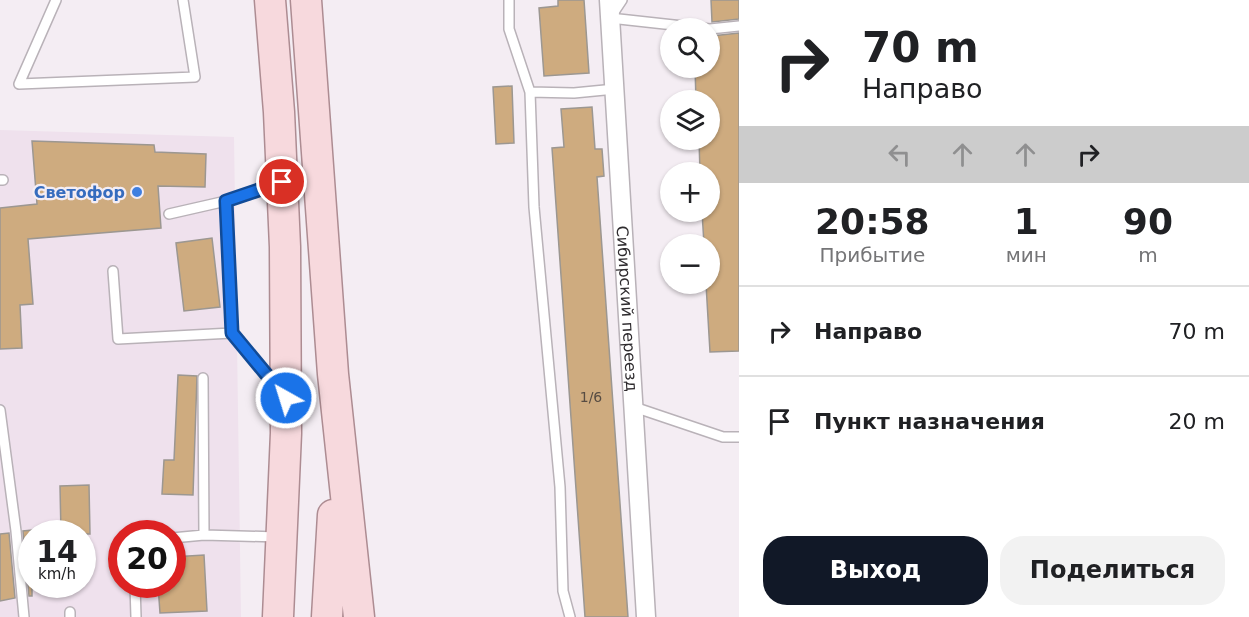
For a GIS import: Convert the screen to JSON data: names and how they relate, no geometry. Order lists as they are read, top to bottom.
{
  "streets": {
    "street": ["Сибирский переезд"]
  },
  "places": ["Светофор"],
  "house_numbers": ["1/6"],
  "page": {
    "turn": ["70 m", "Направо"],
    "map_buttons": ["+", "−"],
    "eta": [
      "20:58",
      "Прибытие",
      "1",
      "мин",
      "90",
      "m"
    ],
    "list": [
      {
        "name": "Направо",
        "value": "70 m"
      },
      {
        "name": "Пункт назначения",
        "value": "20 m"
      }
    ],
    "speed": "14 km/h",
    "limit": "20",
    "buttons": ["Выход", "Поделиться"]
  }
}
